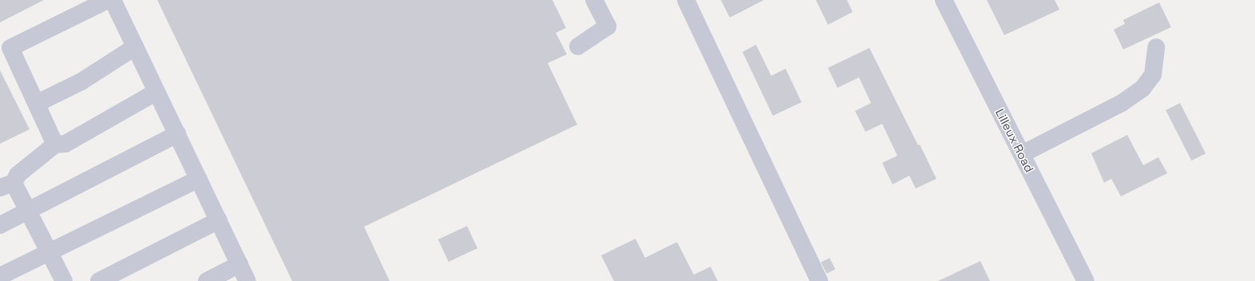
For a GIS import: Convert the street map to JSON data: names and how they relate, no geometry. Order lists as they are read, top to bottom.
{
  "streets": {
    "street": ["Lilleux Road"]
  }
}
